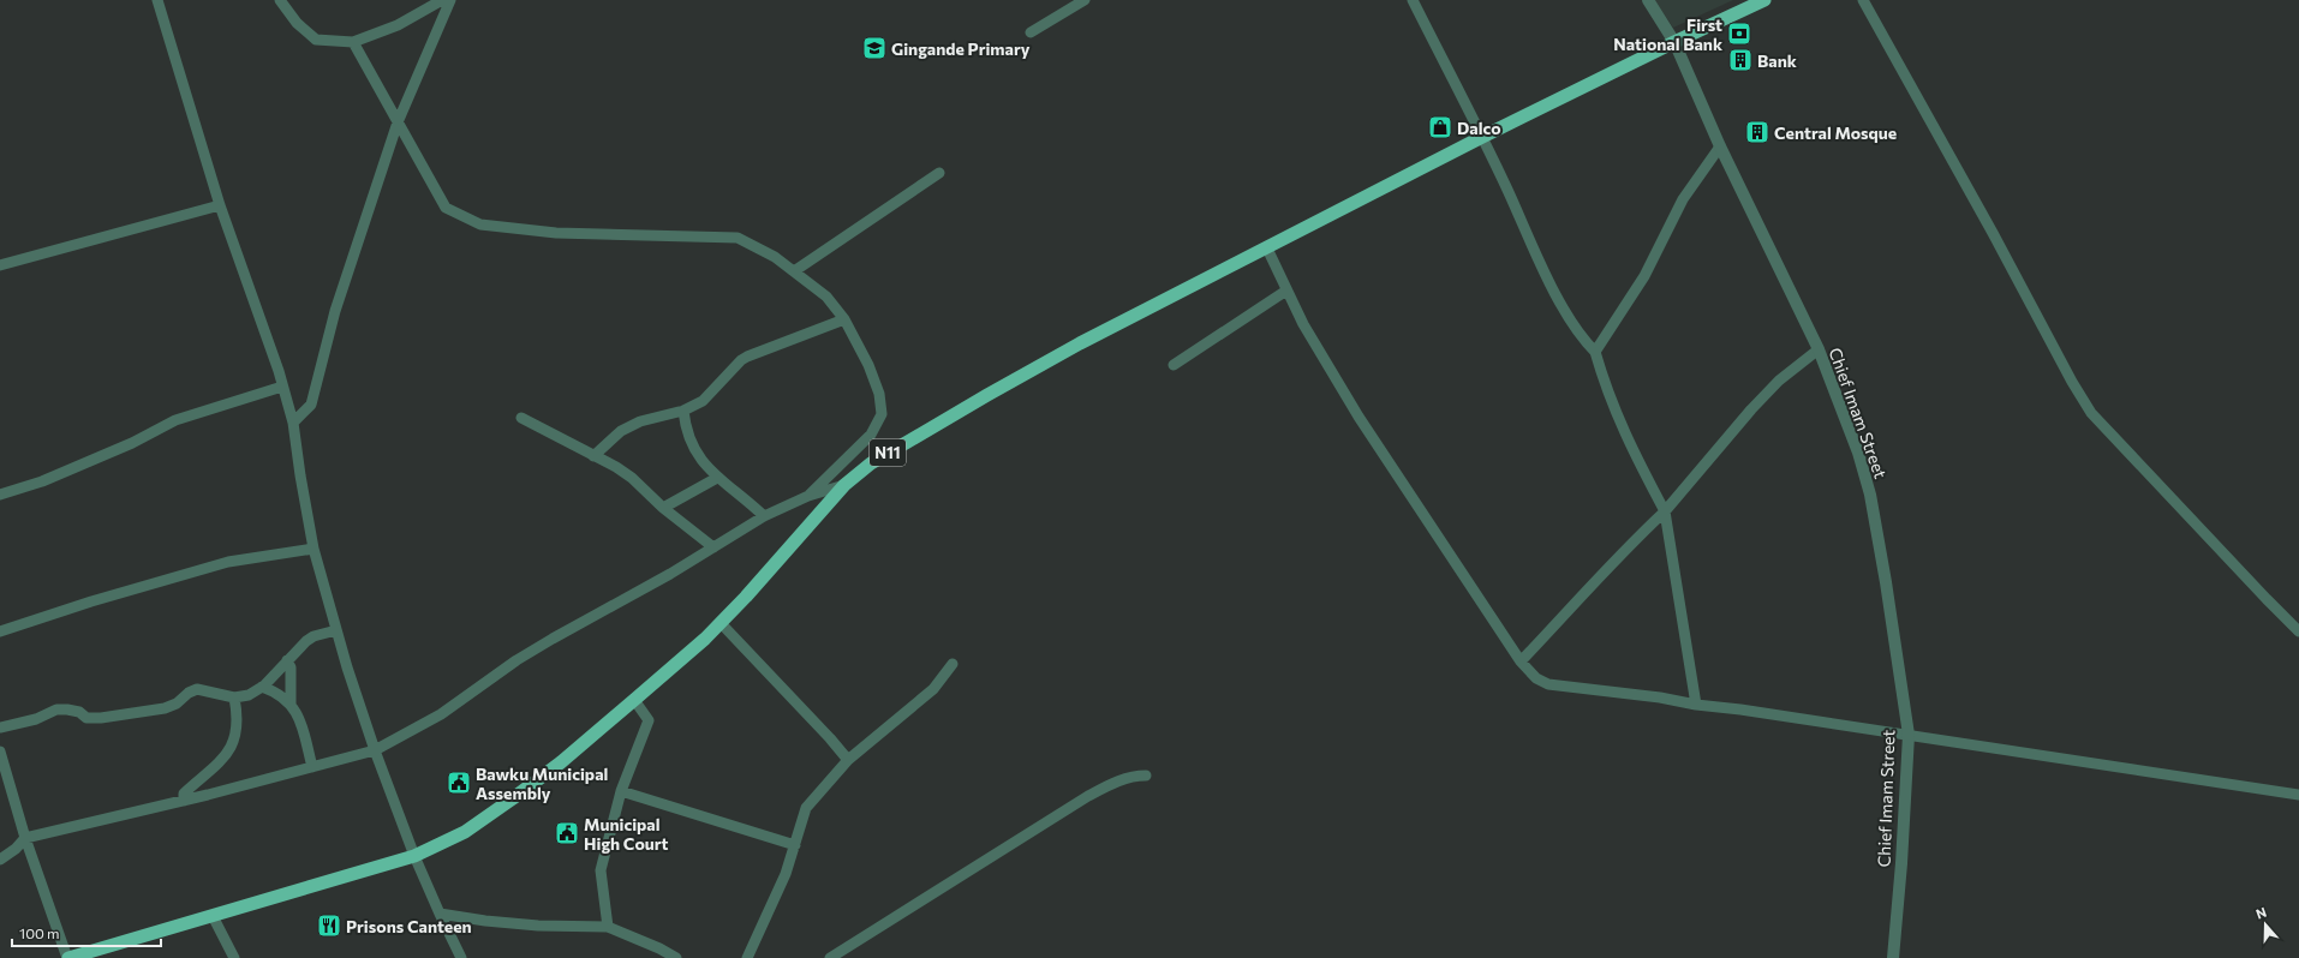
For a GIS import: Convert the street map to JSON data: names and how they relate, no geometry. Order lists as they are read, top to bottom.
{
  "streets": {
    "highway": ["N11"],
    "street": ["Chief Imam Street"]
  },
  "crossings": [
    ["Chief Imam Street", "N11"]
  ],
  "places": {
    "bank": ["First National Bank"],
    "school or university": ["Gingande Primary"],
    "building": ["Bank", "Central Mosque"],
    "shop": ["Dalco"],
    "public building": ["Bawku Municipal Assembly", "Municipal High Court"],
    "restaurant": ["Prisons Canteen"]
  },
  "scale_bar": "100 m",
  "north": "top"
}
